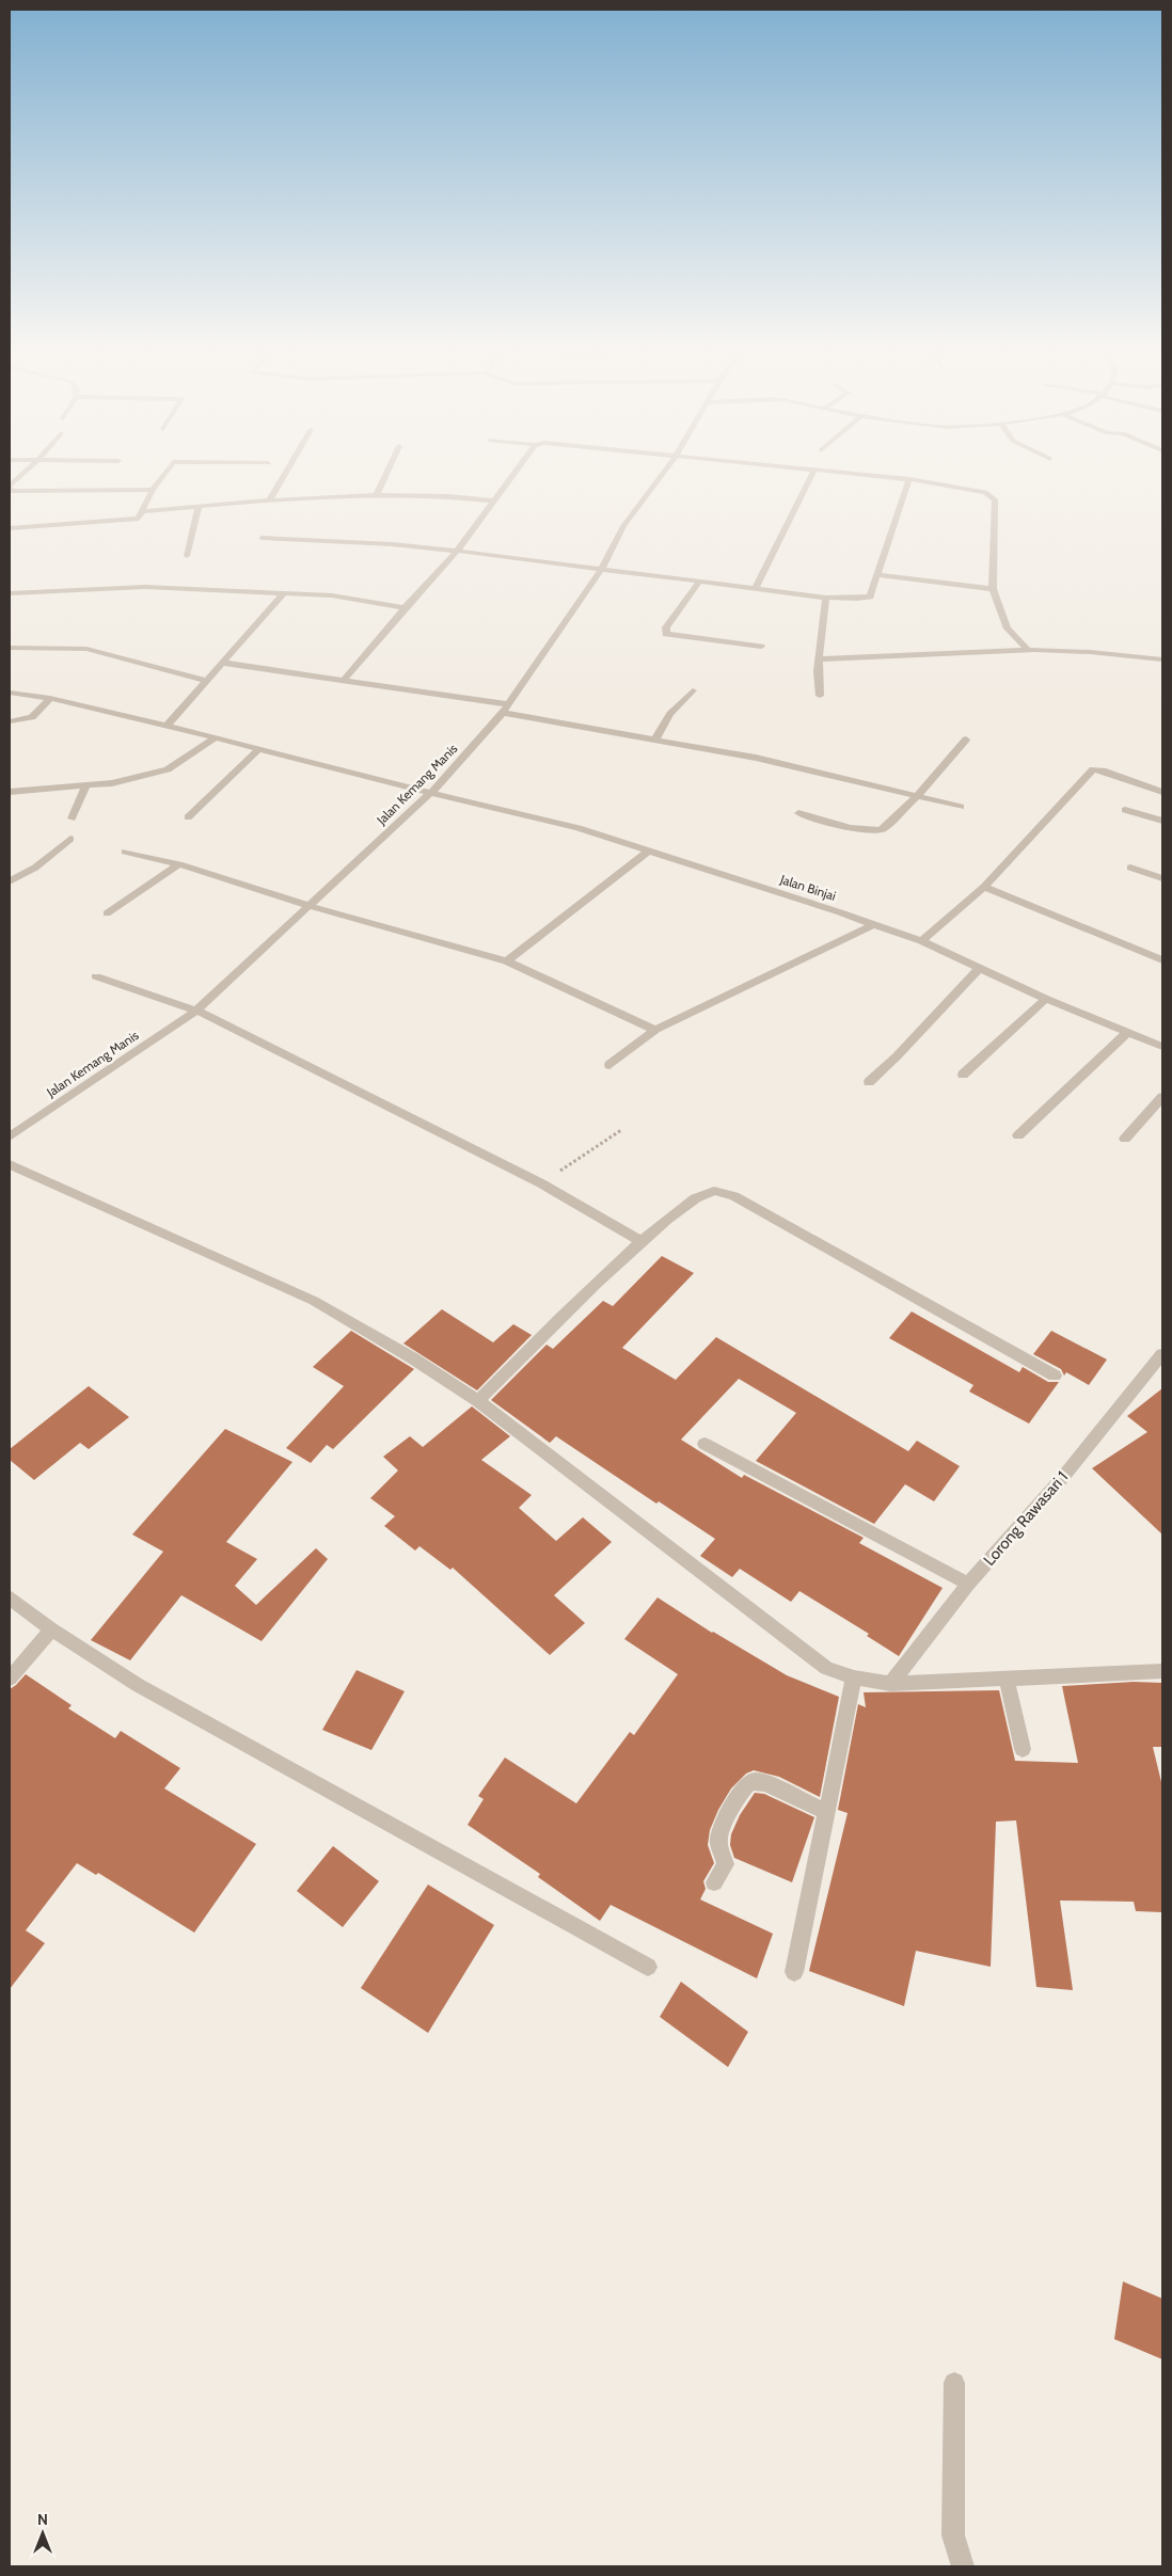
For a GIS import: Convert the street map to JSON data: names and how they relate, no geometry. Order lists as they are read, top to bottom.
{
  "streets": {
    "street": ["Jalan Kemang Manis", "Jalan Binjai", "Lorong Rawasari 1"]
  },
  "crossings": [
    ["Jalan Kemang Manis", "Jalan Binjai"]
  ],
  "north": "top"
}
